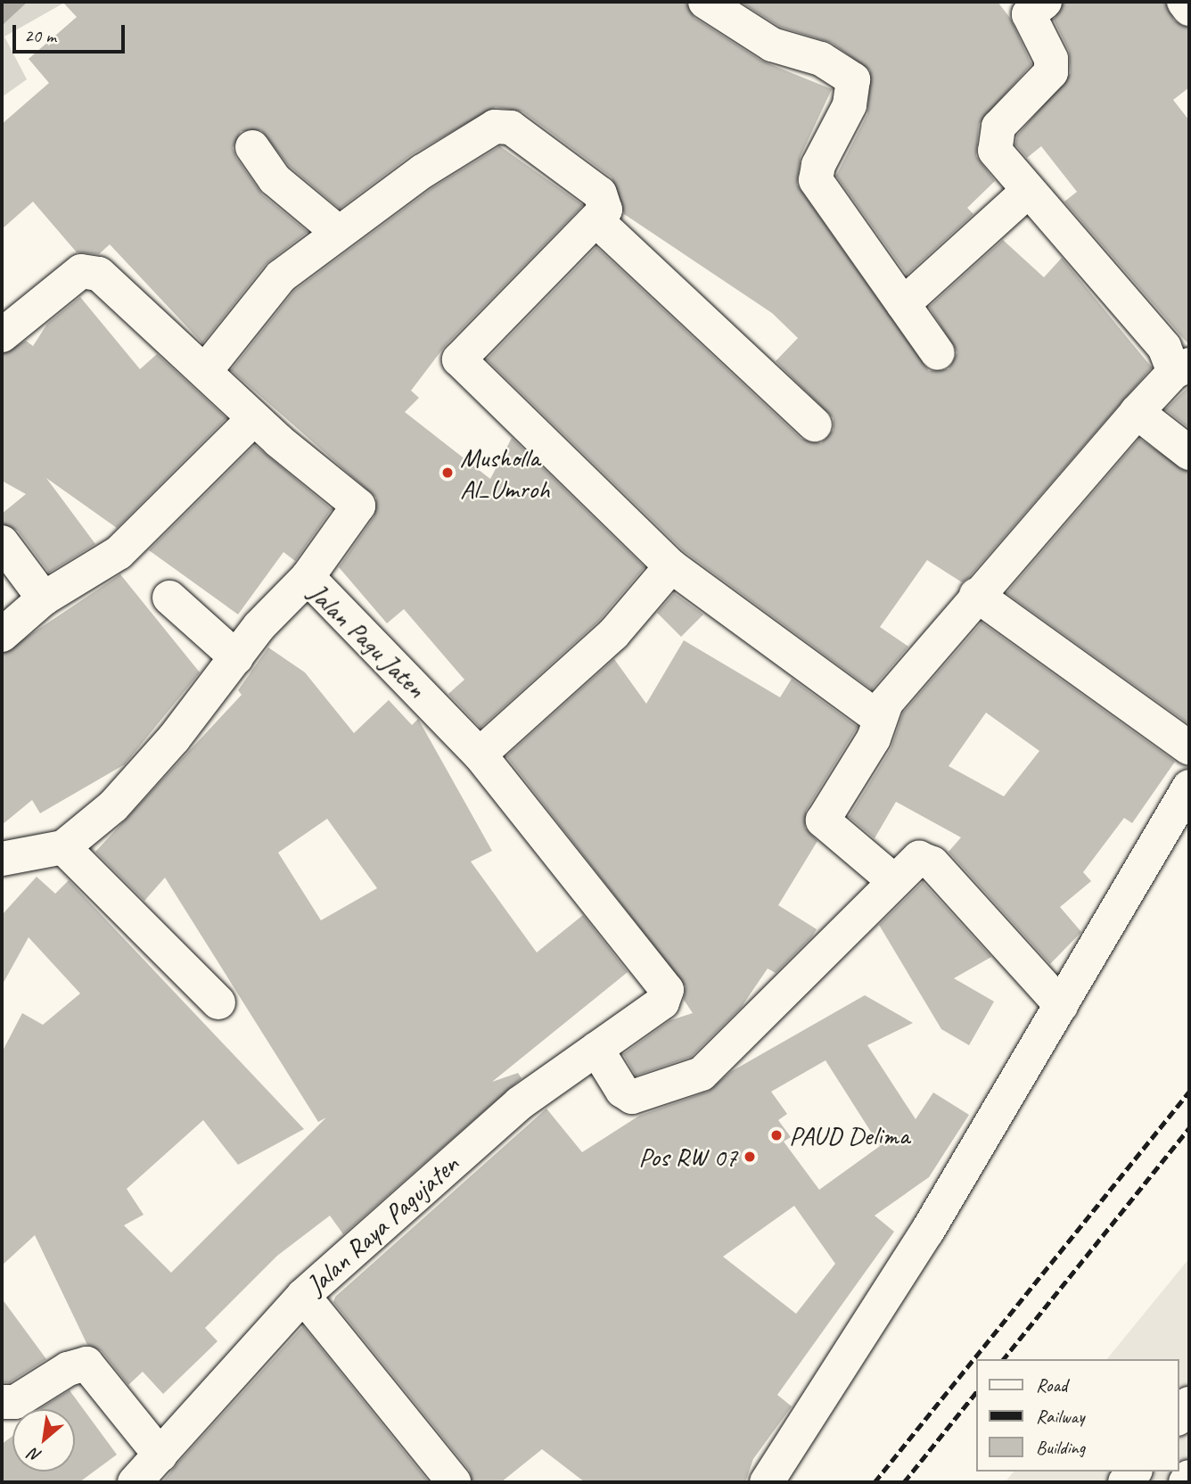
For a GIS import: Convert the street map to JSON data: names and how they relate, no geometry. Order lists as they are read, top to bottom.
{
  "streets": {
    "street": ["Jalan Pagu Jaten", "Jalan Raya Pagujaten"]
  },
  "crossings": [
    ["Jalan Pagu Jaten", "Jalan Raya Pagujaten"]
  ],
  "places": ["Musholla Al_Umroh", "PAUD Delima", "Pos RW 07"],
  "legend": ["Road", "Railway", "Building"],
  "scale_bar": "20 m",
  "north": "bottom left"
}
